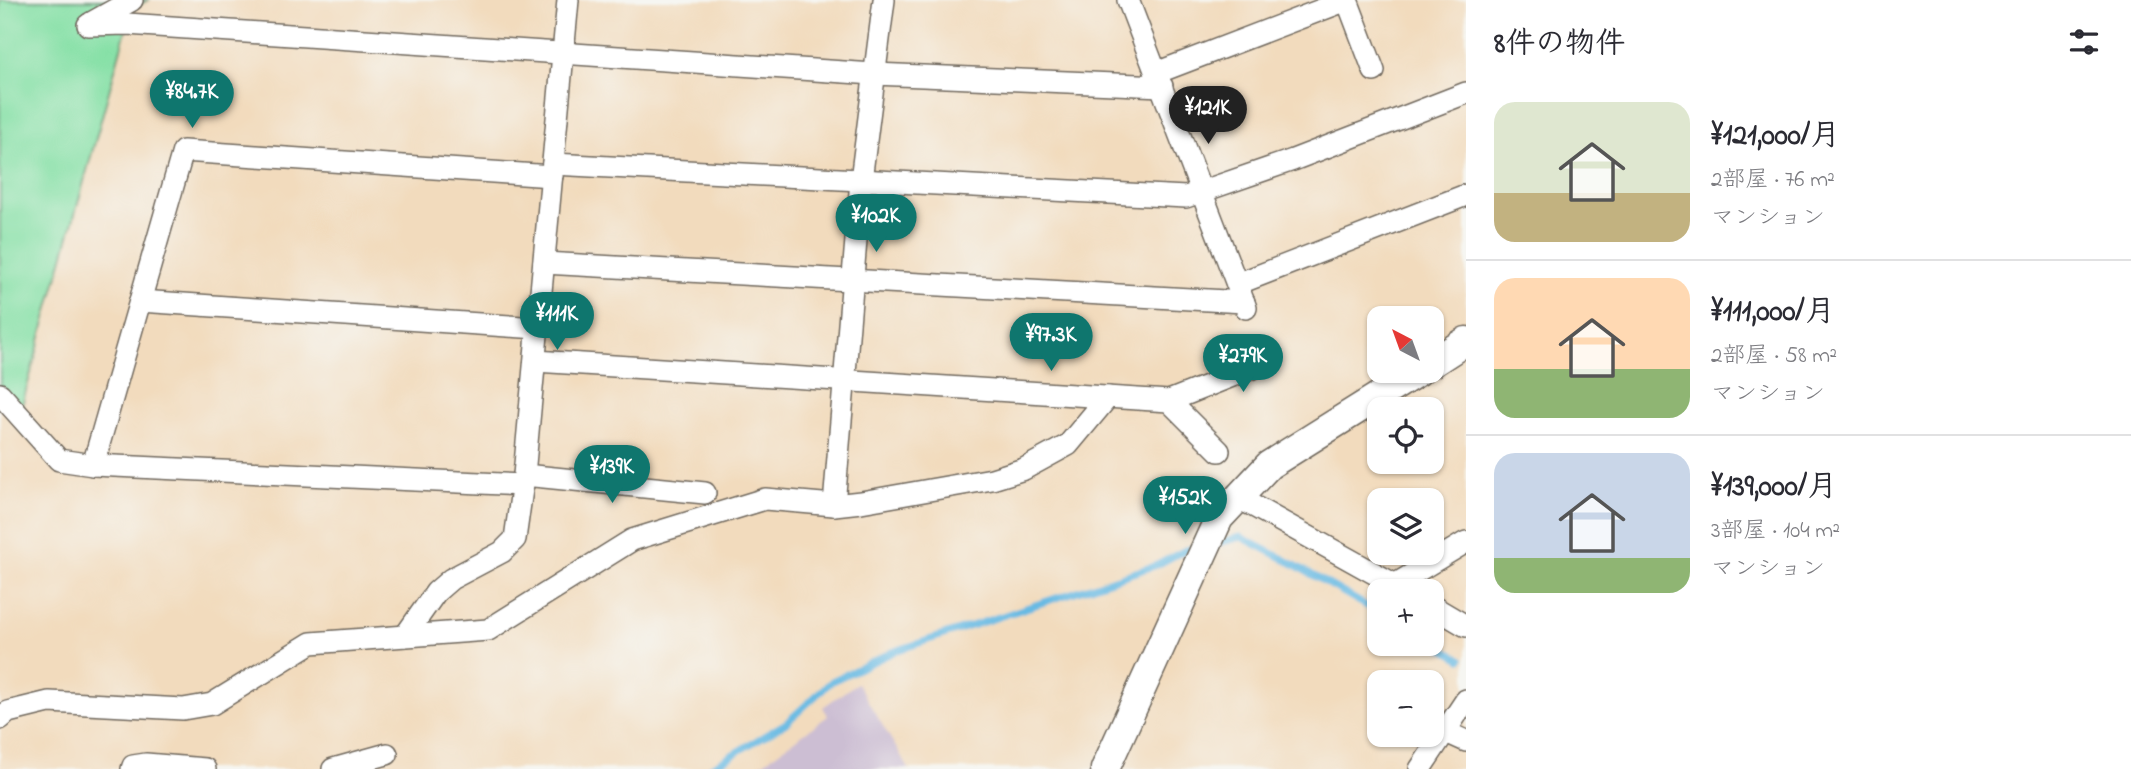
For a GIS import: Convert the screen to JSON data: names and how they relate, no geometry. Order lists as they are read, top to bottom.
{
  "north": "top left",
  "page": {
    "heading": "8件の物件",
    "price": [
      "¥84.7K",
      "¥121K",
      "¥102K",
      "¥111K",
      "¥97.3K",
      "¥279K",
      "¥139K",
      "¥152K"
    ],
    "list": [
      {
        "name": "¥121,000/月",
        "note": "2部屋 · 76 m² · マンション"
      },
      {
        "name": "¥111,000/月",
        "note": "2部屋 · 58 m² · マンション"
      },
      {
        "name": "¥139,000/月",
        "note": "3部屋 · 104 m² · マンション"
      }
    ],
    "map_buttons": ["+", "−"]
  }
}
